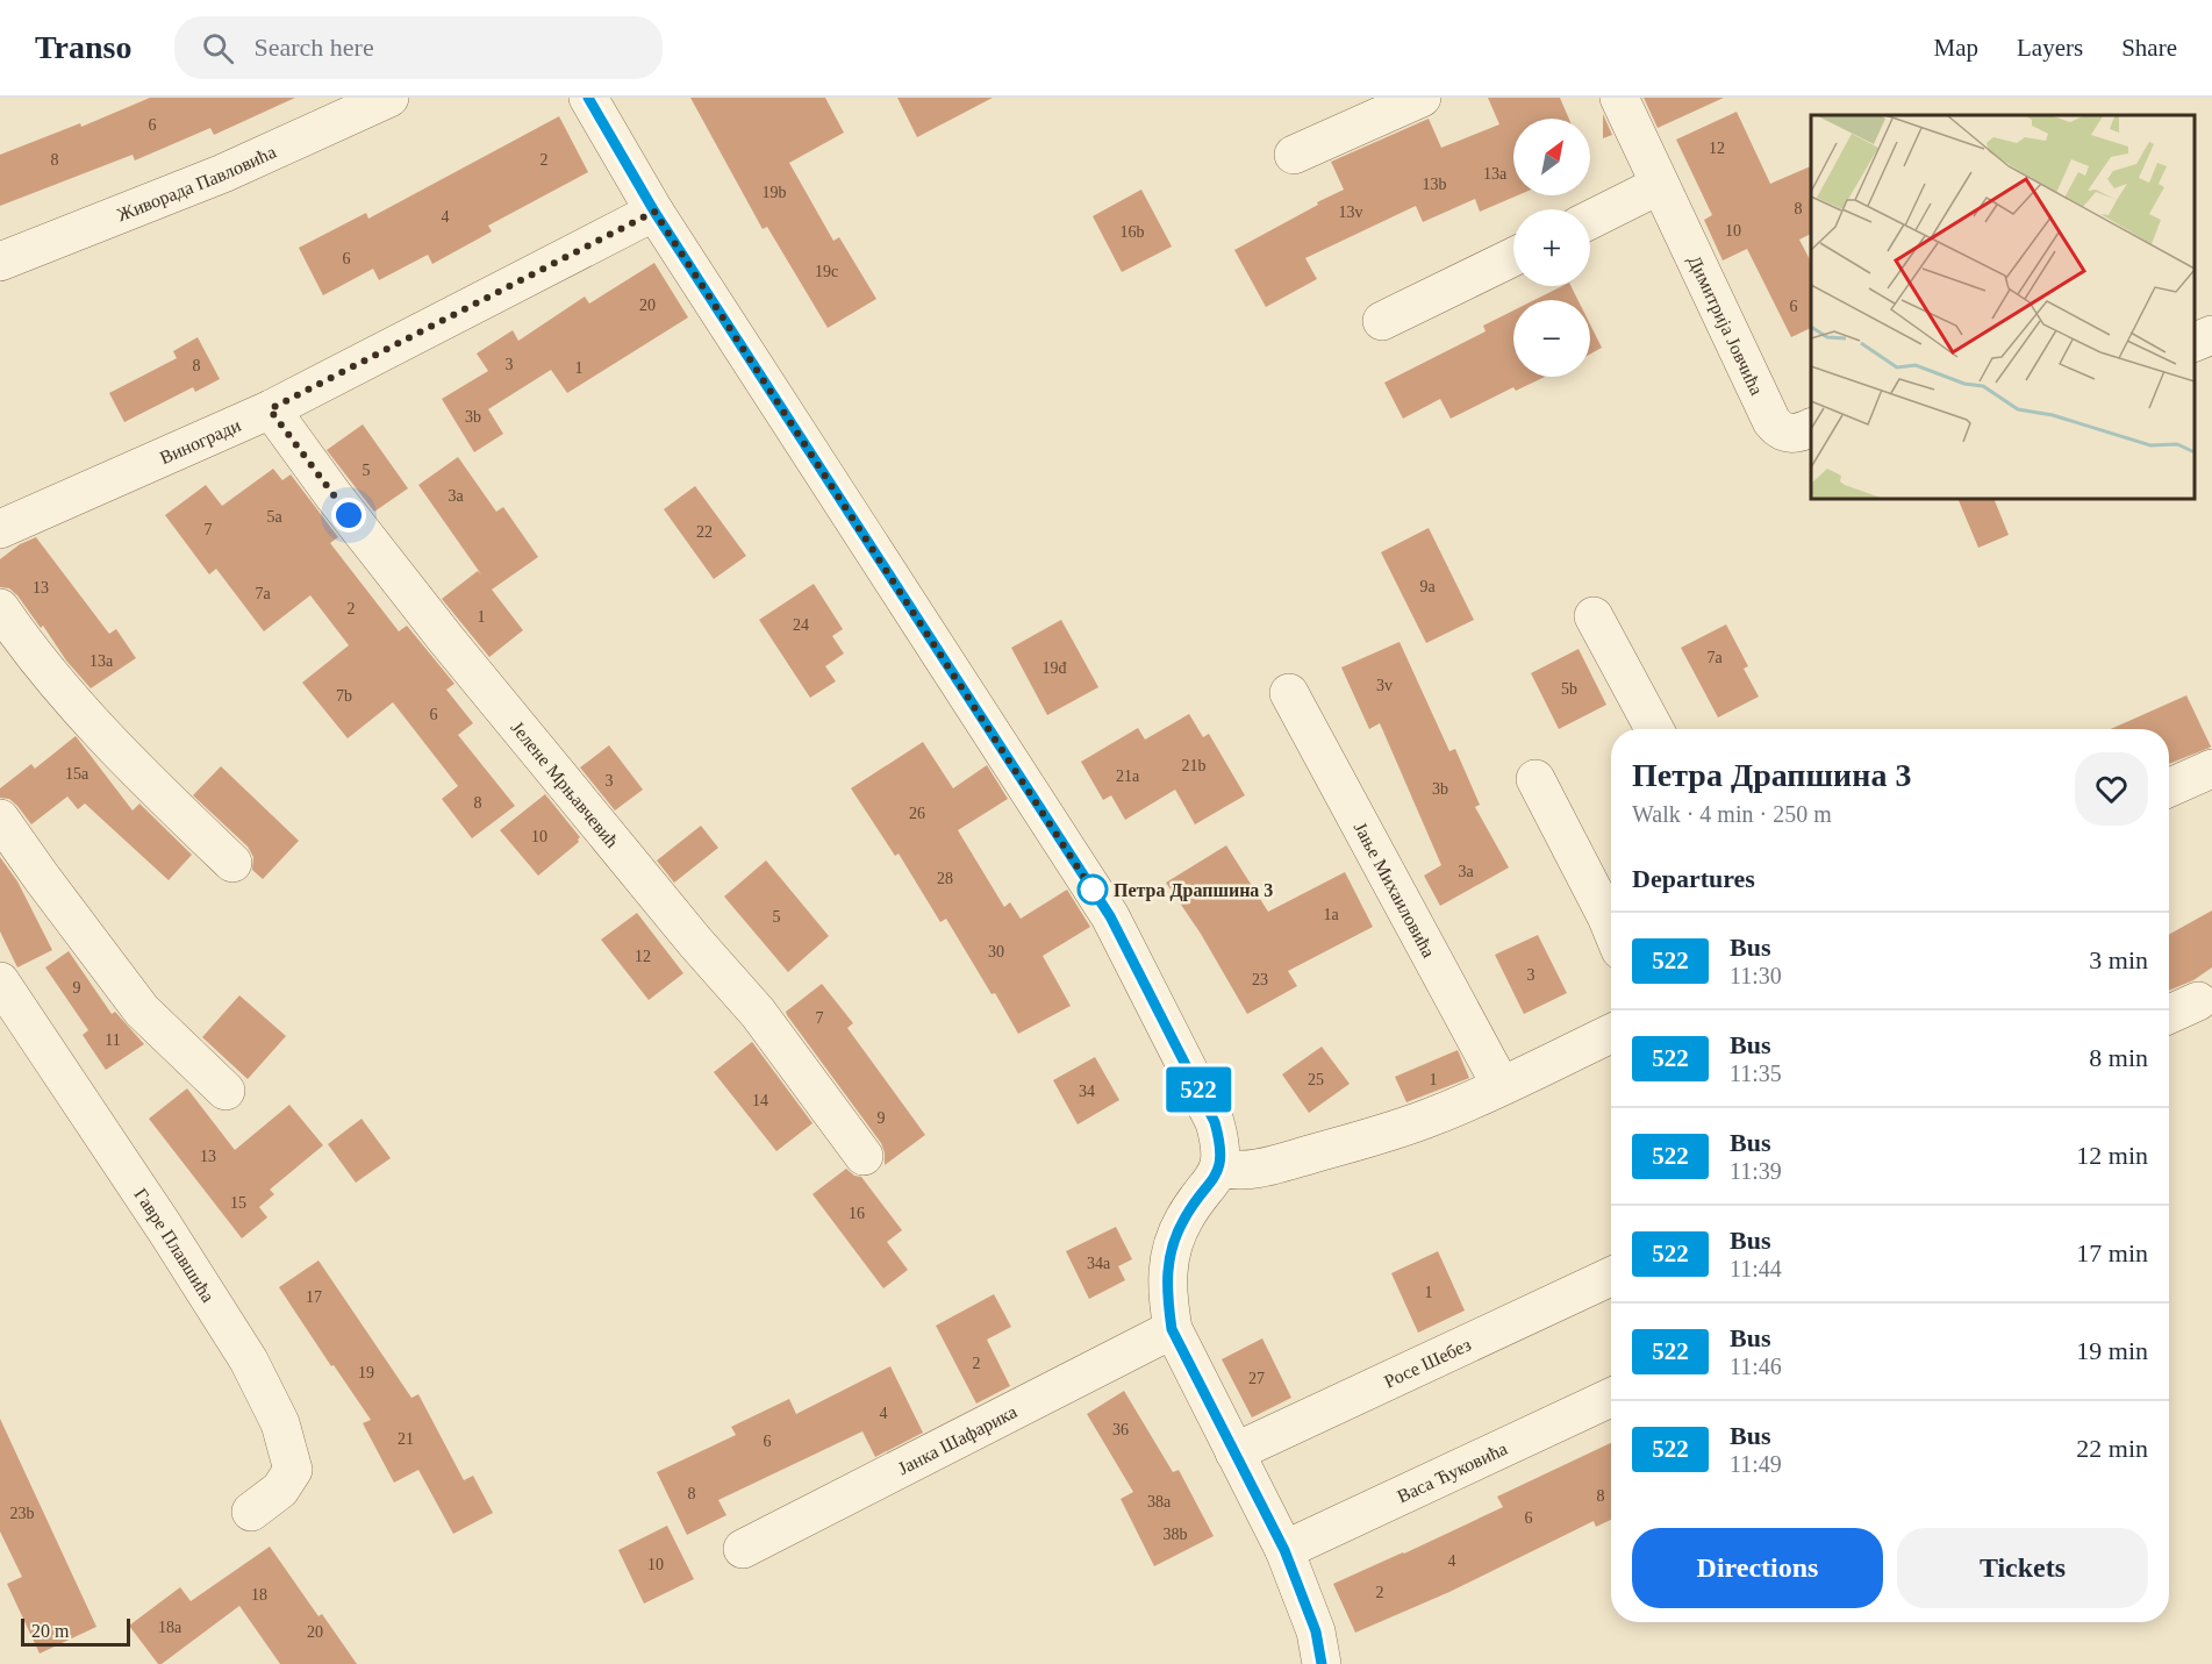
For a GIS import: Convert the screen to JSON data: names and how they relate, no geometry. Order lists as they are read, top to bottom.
{
  "streets": {
    "street": [
      "Живорада Павловића",
      "Димитрија Јовчића",
      "Виногради",
      "Јелене Мрњавчевић",
      "Јање Михаиловића",
      "Гавре Плавшића",
      "Росе Шебез",
      "Јанка Шафарика",
      "Васа Ћуковића"
    ]
  },
  "crossings": [
    ["Виногради", "Јелене Мрњавчевић"]
  ],
  "places": ["Петра Драпшина 3"],
  "lines": ["bus line 522"],
  "house_numbers": [
    "6",
    "12",
    "8",
    "2",
    "13a",
    "13b",
    "19b",
    "8",
    "13v",
    "4",
    "10",
    "16b",
    "6",
    "19c",
    "20",
    "6",
    "3",
    "8",
    "1",
    "3b",
    "5",
    "3a",
    "5a",
    "7",
    "22",
    "9a",
    "13",
    "7a",
    "2",
    "1",
    "24",
    "7a",
    "13a",
    "19đ",
    "3v",
    "5b",
    "7b",
    "6",
    "21b",
    "15a",
    "21a",
    "3",
    "3b",
    "8",
    "26",
    "10",
    "3a",
    "28",
    "1a",
    "5",
    "30",
    "12",
    "3",
    "23",
    "9",
    "7",
    "11",
    "25",
    "1",
    "34",
    "14",
    "9",
    "13",
    "15",
    "16",
    "34a",
    "1",
    "17",
    "2",
    "19",
    "27",
    "4",
    "36",
    "21",
    "6",
    "8",
    "8",
    "38a",
    "23b",
    "6",
    "38b",
    "4",
    "10",
    "2",
    "18",
    "18a",
    "20"
  ],
  "scale_bar": "20 m",
  "north": "top right",
  "page": {
    "header": "Transo",
    "search": "Search here",
    "nav": ["Map", "Layers", "Share"],
    "on_map": "522",
    "map_buttons": ["+", "−"],
    "heading": [
      ["Петра Драпшина 3", "Walk · 4 min · 250 m"],
      "Departures"
    ],
    "list": [
      {
        "mark": "522",
        "name": "Bus",
        "note": "11:30",
        "value": "3 min"
      },
      {
        "mark": "522",
        "name": "Bus",
        "note": "11:35",
        "value": "8 min"
      },
      {
        "mark": "522",
        "name": "Bus",
        "note": "11:39",
        "value": "12 min"
      },
      {
        "mark": "522",
        "name": "Bus",
        "note": "11:44",
        "value": "17 min"
      },
      {
        "mark": "522",
        "name": "Bus",
        "note": "11:46",
        "value": "19 min"
      },
      {
        "mark": "522",
        "name": "Bus",
        "note": "11:49",
        "value": "22 min"
      }
    ],
    "buttons": ["Directions", "Tickets"],
    "scale": "20 m"
  }
}
